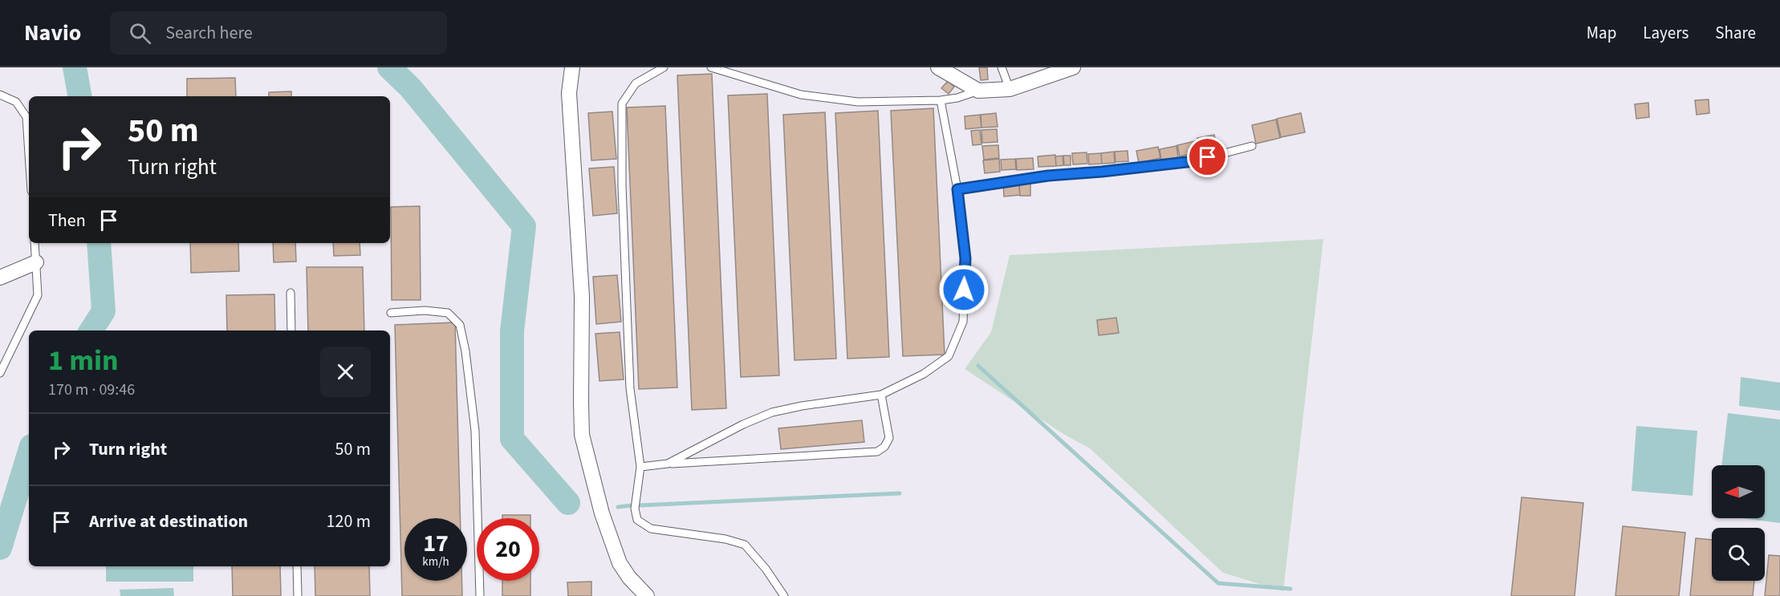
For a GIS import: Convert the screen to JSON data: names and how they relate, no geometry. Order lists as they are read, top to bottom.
{
  "north": "left",
  "page": {
    "header": "Navio",
    "search": "Search here",
    "nav": ["Map", "Layers", "Share"],
    "turn": ["50 m", "Turn right"],
    "then": "Then",
    "heading": ["1 min", "170 m · 09:46"],
    "list": [
      {
        "name": "Turn right",
        "value": "50 m"
      },
      {
        "name": "Arrive at destination",
        "value": "120 m"
      }
    ],
    "speed": "17 km/h",
    "limit": "20"
  }
}
